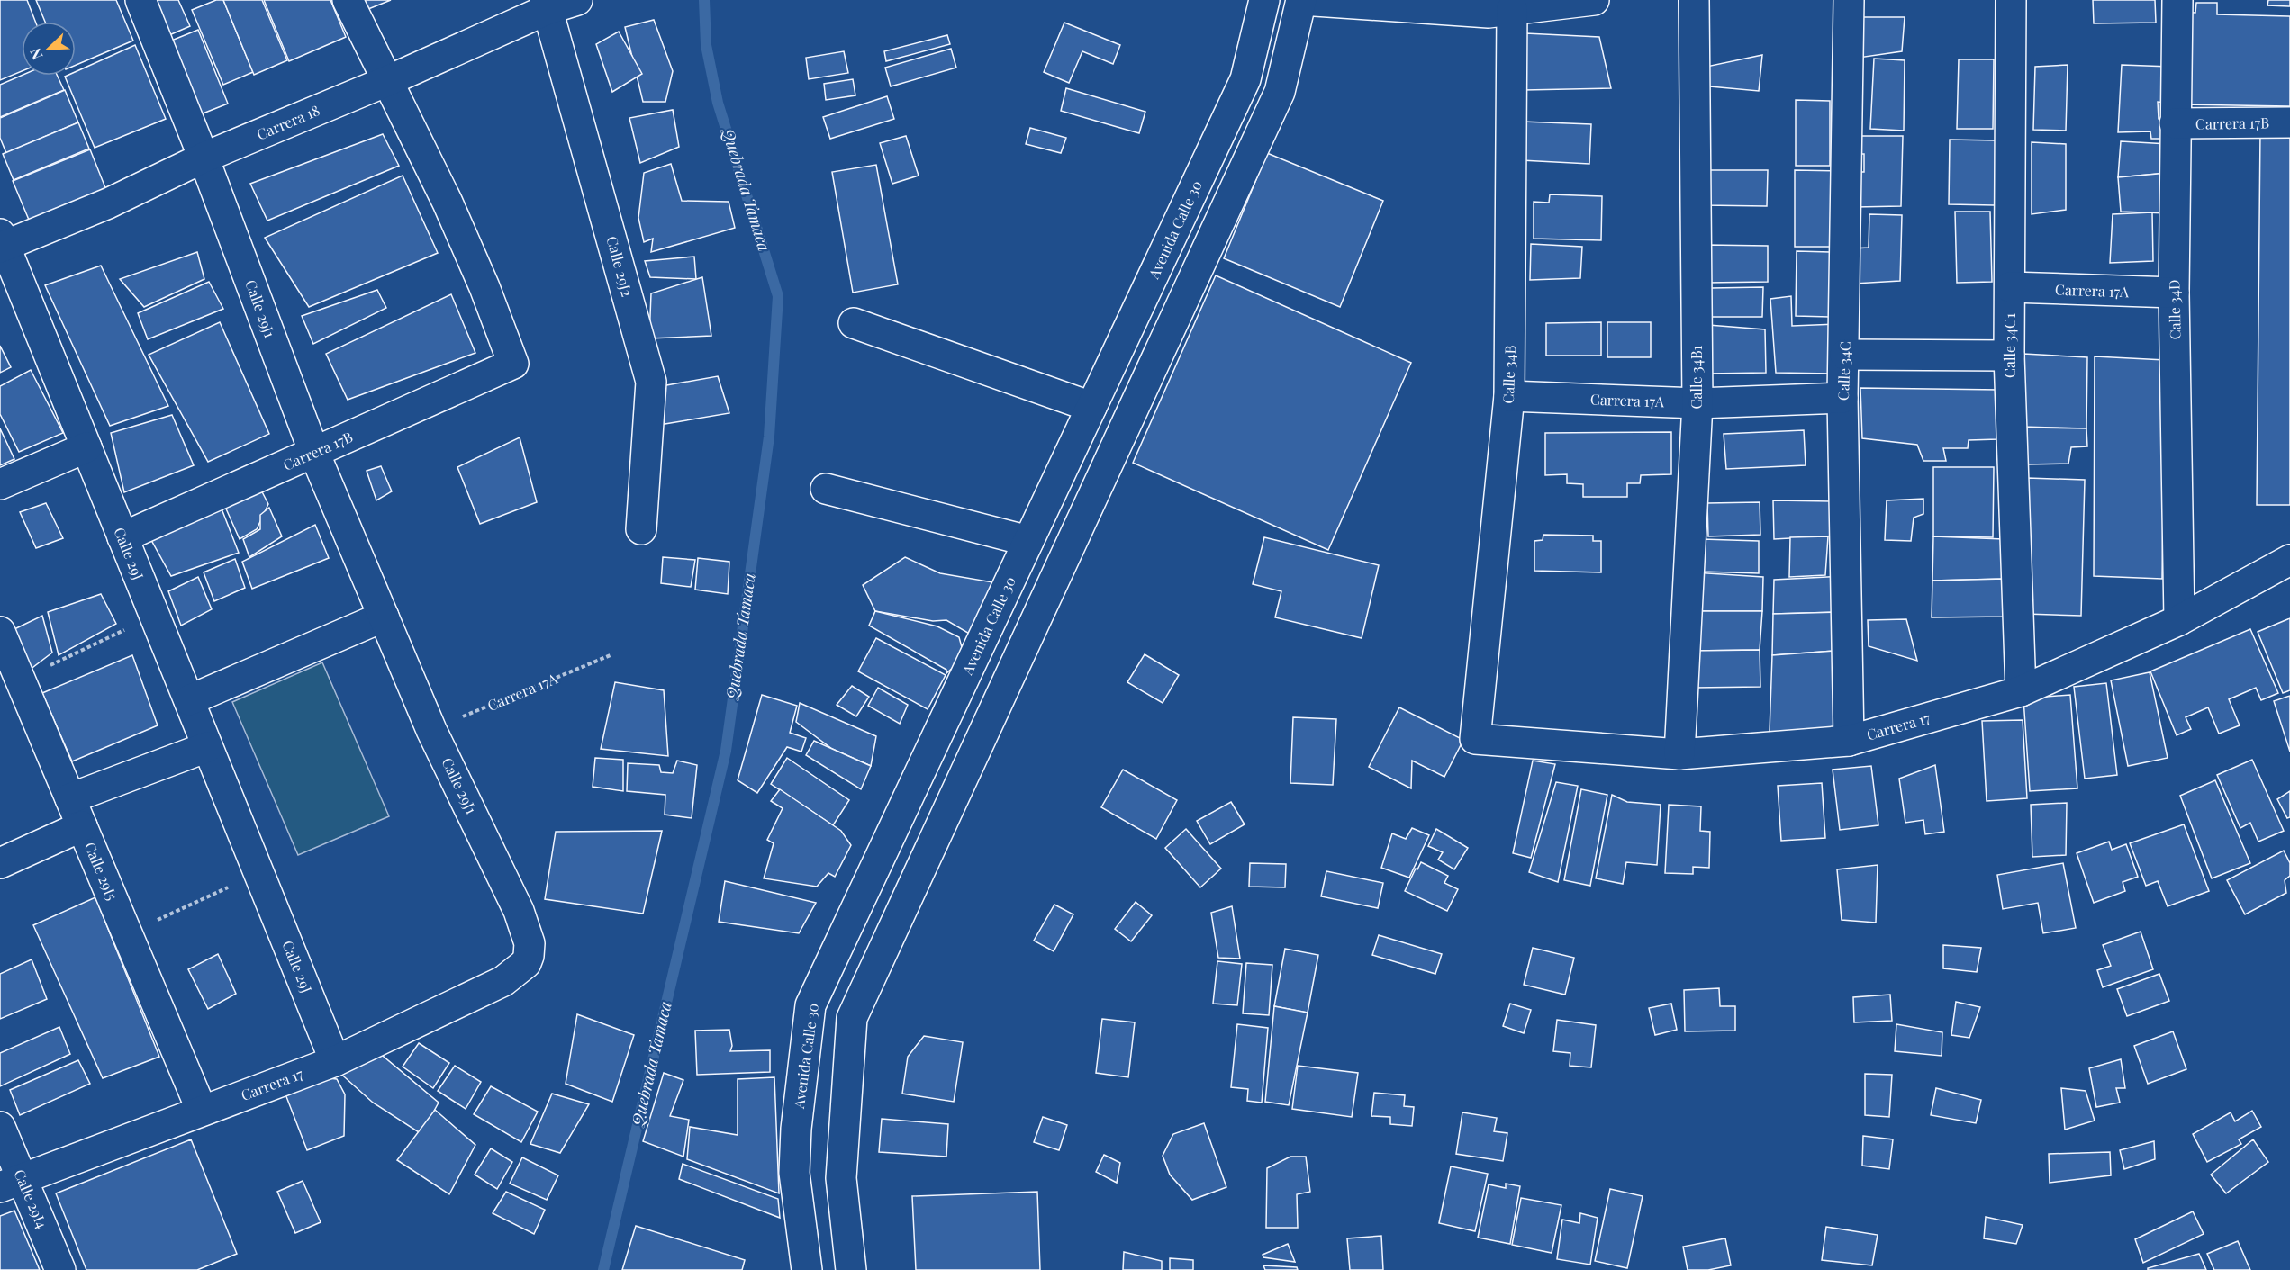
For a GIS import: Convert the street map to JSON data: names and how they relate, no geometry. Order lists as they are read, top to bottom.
{
  "streets": {
    "street": [
      "Carrera 18",
      "Carrera 17B",
      "Avenida Calle 30",
      "Calle 29J2",
      "Carrera 17A",
      "Calle 29J1",
      "Calle 34D",
      "Calle 34C1",
      "Calle 34C",
      "Calle 34B",
      "Calle 34B1",
      "Calle 29J",
      "Carrera 17",
      "Calle 29I5",
      "Calle 29I4"
    ]
  },
  "crossings": [
    ["Carrera 18", "Carrera 17B"],
    ["Carrera 18", "Calle 29J2"],
    ["Carrera 18", "Calle 29J1"],
    ["Carrera 18", "Calle 29J"],
    ["Carrera 17B", "Calle 29J1"],
    ["Carrera 17B", "Calle 34D"],
    ["Carrera 17B", "Calle 29J"],
    ["Carrera 17A", "Calle 29J1"],
    ["Carrera 17A", "Calle 34D"],
    ["Carrera 17A", "Calle 34C1"],
    ["Carrera 17A", "Calle 34C"],
    ["Carrera 17A", "Calle 34B"],
    ["Carrera 17A", "Calle 34B1"],
    ["Calle 29J1", "Carrera 17"],
    ["Calle 34D", "Carrera 17"],
    ["Calle 34C1", "Carrera 17"],
    ["Calle 34C", "Carrera 17"],
    ["Calle 34B", "Carrera 17"],
    ["Calle 34B1", "Carrera 17"],
    ["Calle 29J", "Carrera 17"],
    ["Carrera 17", "Calle 29I5"],
    ["Carrera 17", "Calle 29I4"]
  ],
  "water": ["Quebrada Tamaca"],
  "north": "bottom left"
}
